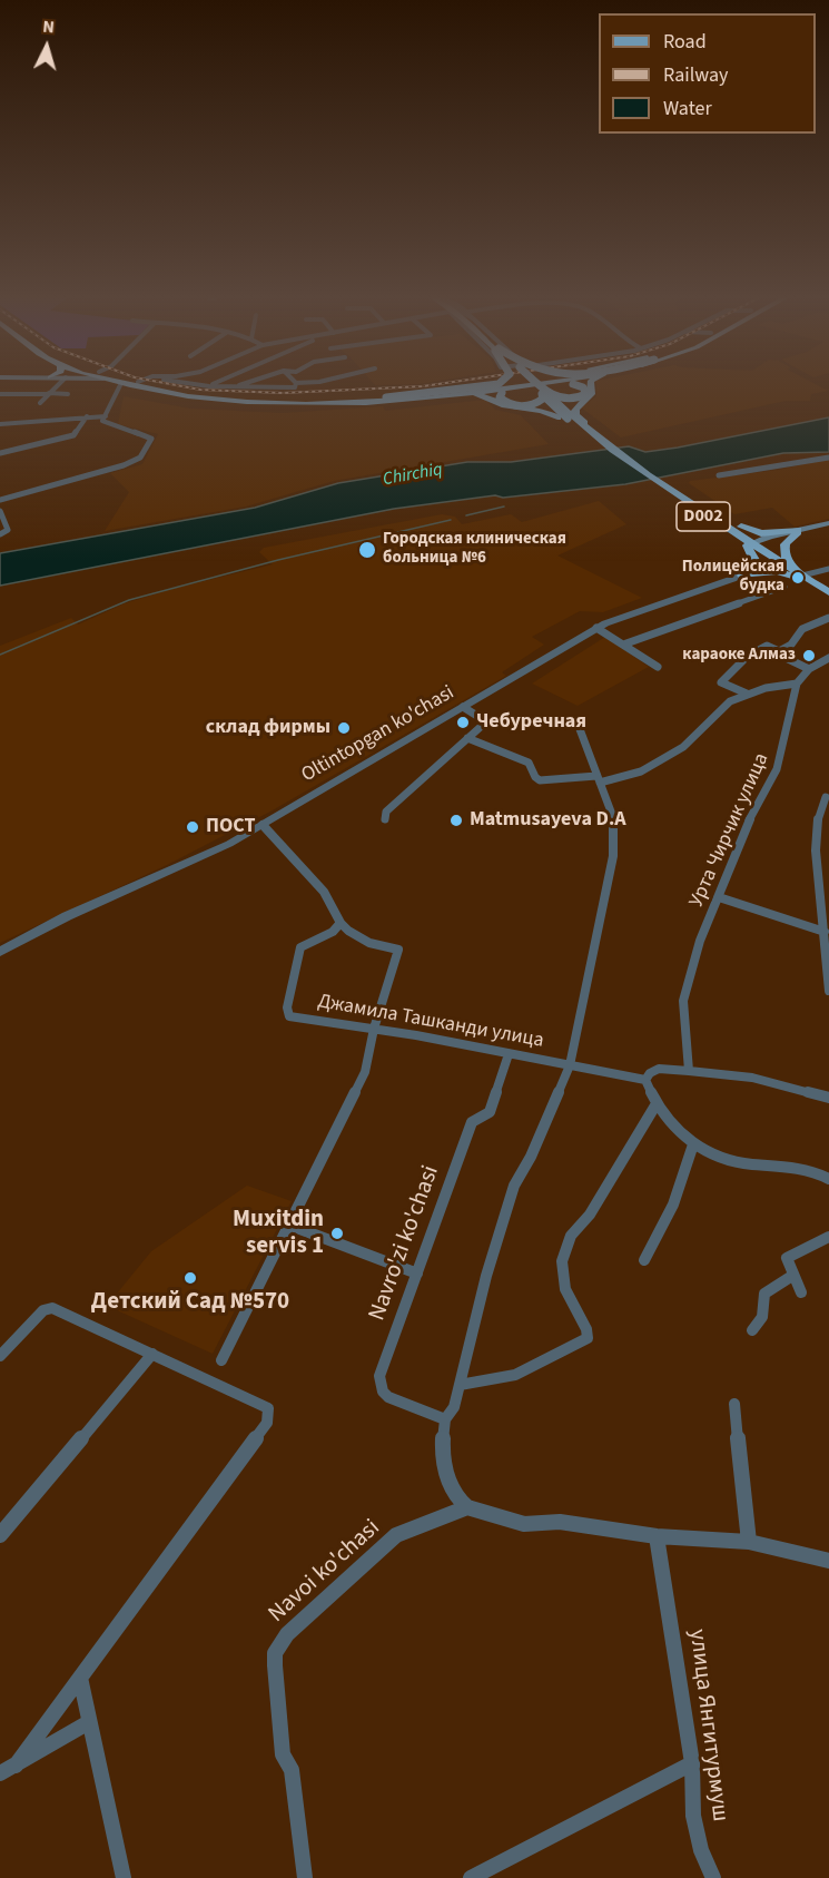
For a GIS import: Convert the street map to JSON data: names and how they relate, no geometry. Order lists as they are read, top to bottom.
{
  "streets": {
    "highway": ["D002"],
    "street": [
      "Oltintopgan ko'chasi",
      "Урта Чирчик улица",
      "Джамила Ташканди улица",
      "Navro'zi ko'chasi",
      "Navoi ko'chasi",
      "улица Янгитурмуш"
    ]
  },
  "crossings": [
    ["D002", "Oltintopgan ko'chasi"],
    ["Джамила Ташканди улица", "Navro'zi ko'chasi"]
  ],
  "water": ["Chirchiq"],
  "places": [
    "Городская клиническая больница №6",
    "Полицейская будка",
    "караоке Алмаз",
    "Чебуречная",
    "склад фирмы",
    "Matmusayeva D.A",
    "ПОСТ",
    "Muxitdin servis 1",
    "Детский Сад №570"
  ],
  "legend": ["Road", "Railway", "Water"],
  "north": "top"
}
